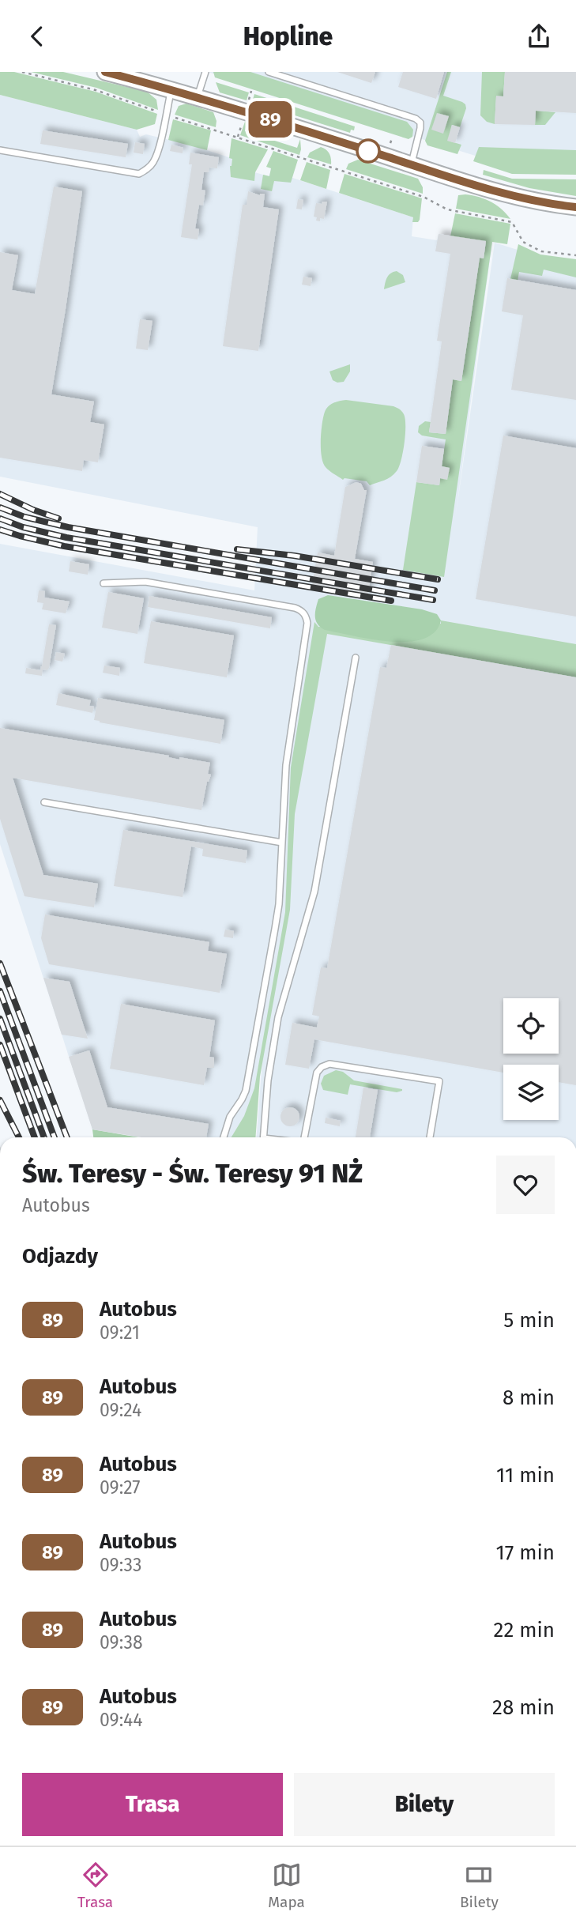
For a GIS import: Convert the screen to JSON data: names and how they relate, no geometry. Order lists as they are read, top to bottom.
{
  "lines": ["bus line 89"],
  "page": {
    "header": "Hopline",
    "on_map": "89",
    "heading": [
      ["Św. Teresy - Św. Teresy 91 NŻ", "Autobus"],
      "Odjazdy"
    ],
    "list": [
      {
        "mark": "89",
        "name": "Autobus",
        "note": "09:21",
        "value": "5 min"
      },
      {
        "mark": "89",
        "name": "Autobus",
        "note": "09:24",
        "value": "8 min"
      },
      {
        "mark": "89",
        "name": "Autobus",
        "note": "09:27",
        "value": "11 min"
      },
      {
        "mark": "89",
        "name": "Autobus",
        "note": "09:33",
        "value": "17 min"
      },
      {
        "mark": "89",
        "name": "Autobus",
        "note": "09:38",
        "value": "22 min"
      },
      {
        "mark": "89",
        "name": "Autobus",
        "note": "09:44",
        "value": "28 min"
      }
    ],
    "buttons": ["Trasa", "Bilety"],
    "tabs": ["Trasa", "Mapa", "Bilety"]
  }
}
